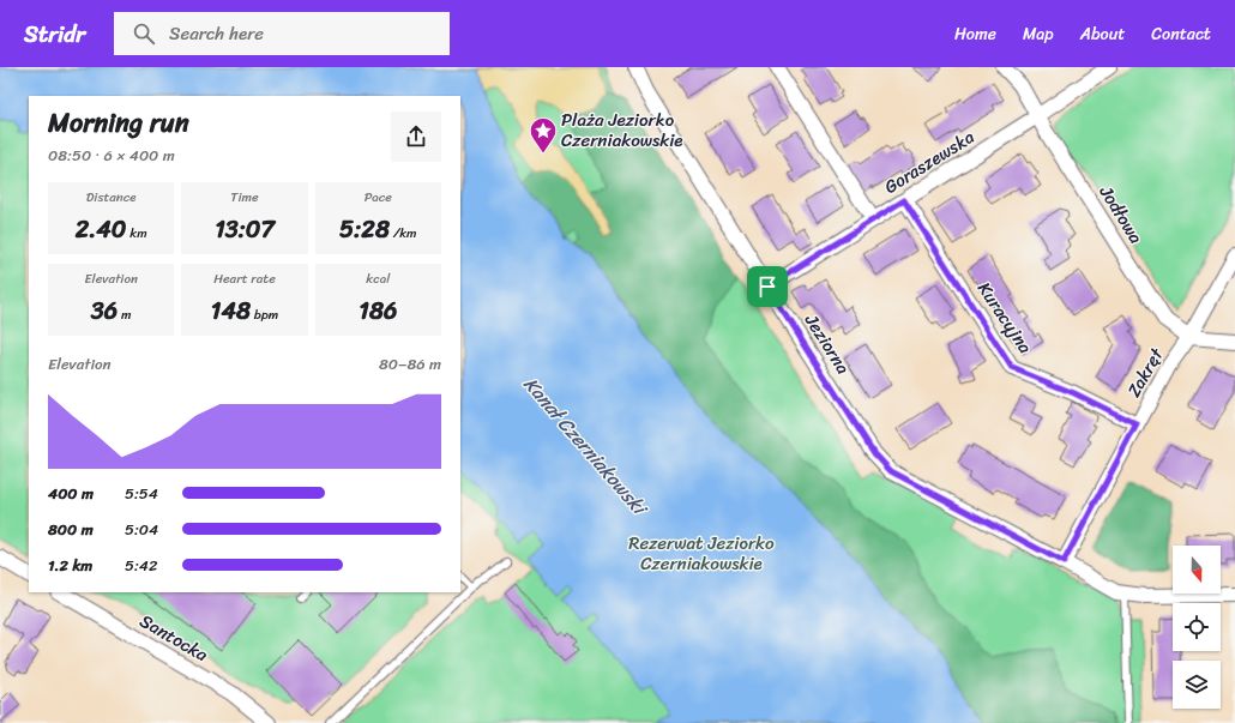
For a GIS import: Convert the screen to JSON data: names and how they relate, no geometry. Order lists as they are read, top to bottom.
{
  "streets": {
    "street": [
      "Goraszewska",
      "Jodłowa",
      "Kuracyjna",
      "Jeziorna",
      "Zakręt",
      "Santocka"
    ]
  },
  "crossings": [
    ["Goraszewska", "Jodłowa"],
    ["Goraszewska", "Kuracyjna"],
    ["Goraszewska", "Jeziorna"],
    ["Jodłowa", "Zakręt"],
    ["Kuracyjna", "Zakręt"],
    ["Jeziorna", "Zakręt"]
  ],
  "water": ["Kanał Czerniakowski"],
  "parks": ["Rezerwat Jeziorko Czerniakowskie"],
  "places": {
    "place": ["Plaża Jeziorko Czerniakowskie"]
  },
  "north": "bottom",
  "page": {
    "header": "Stridr",
    "search": "Search here",
    "nav": [
      "Home",
      "Map",
      "About",
      "Contact"
    ],
    "heading": ["Morning run", "08:50 · 6 × 400 m"],
    "stats": [
      ["Distance", "2.40 km"],
      ["Time", "13:07"],
      ["Pace", "5:28 /km"],
      ["Elevation", "36 m"],
      ["Heart rate", "148 bpm"],
      ["kcal", "186"]
    ],
    "chart": ["Elevation", "80–86 m"],
    "list": [
      {
        "name": "400 m",
        "note": "5:54"
      },
      {
        "name": "800 m",
        "note": "5:04"
      },
      {
        "name": "1.2 km",
        "note": "5:42"
      }
    ]
  }
}
